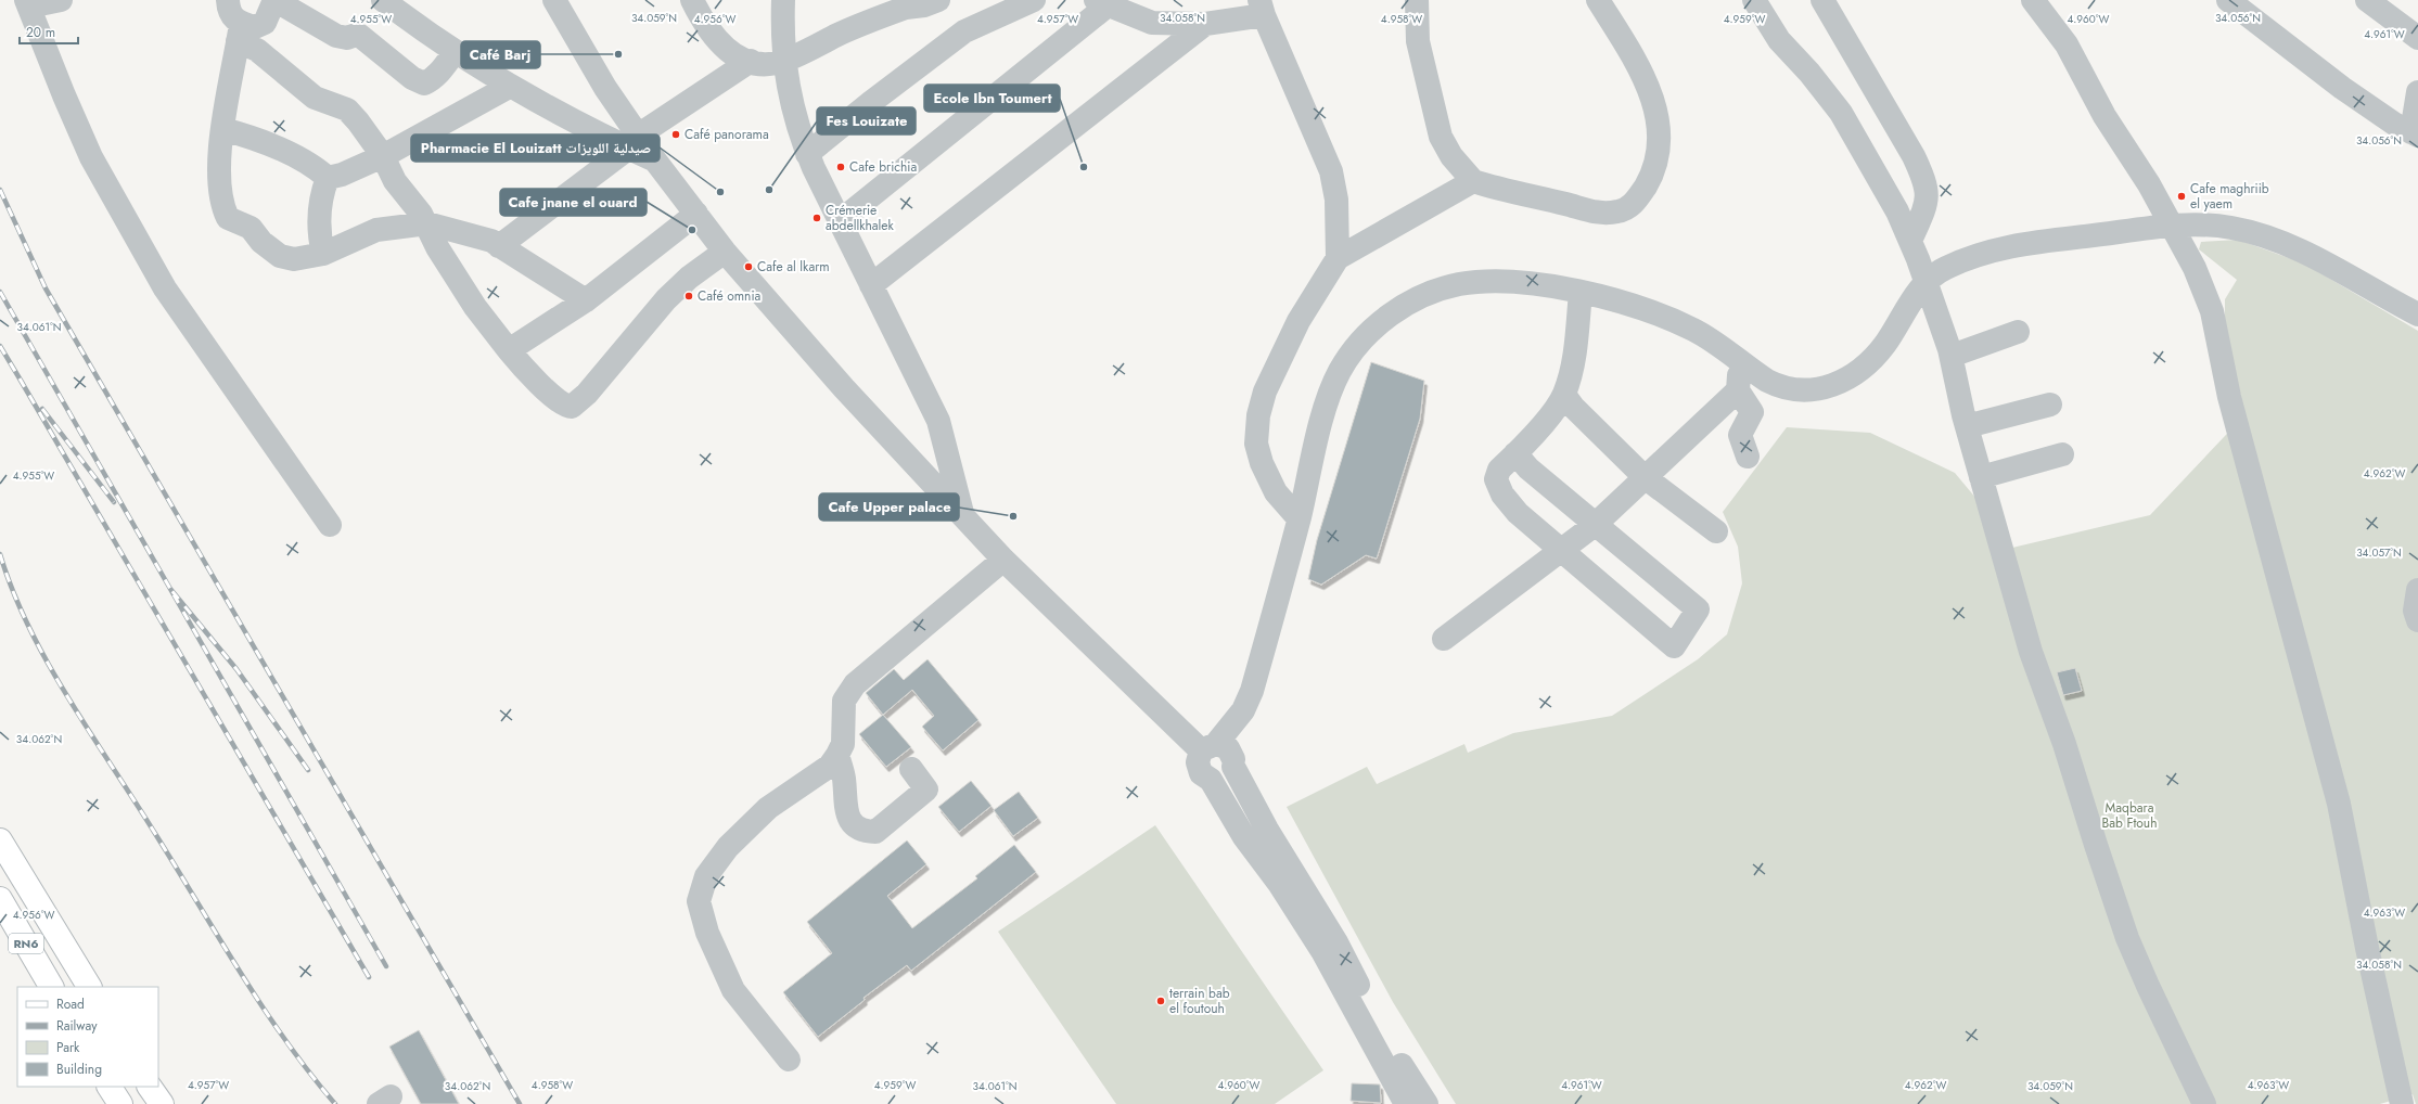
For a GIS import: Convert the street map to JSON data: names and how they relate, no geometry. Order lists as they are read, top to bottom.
{
  "streets": {
    "main road": ["RN6"]
  },
  "parks": ["Maqbara Bab Ftouh"],
  "places": [
    "Café Barj",
    "Café panorama",
    "Cafe brichia",
    "Ecole Ibn Toumert",
    "Fes Louizate",
    "Pharmacie El Louizatt صيدلية اللويزات",
    "Cafe maghriib el yaem",
    "Crémerie abdellkhalek",
    "Cafe jnane el ouard",
    "Cafe al lkarm",
    "Café omnia",
    "Cafe Upper palace",
    "terrain bab el foutouh"
  ],
  "legend": [
    "Road",
    "Railway",
    "Park",
    "Building"
  ],
  "scale_bar": "20 m",
  "coordinates": [
    "34.059°N",
    "34.058°N",
    "34.056°N",
    "4.955°W",
    "4.956°W",
    "4.957°W",
    "4.958°W",
    "4.959°W",
    "4.960°W",
    "4.961°W",
    "34.061°N",
    "4.962°W",
    "34.057°N",
    "34.062°N",
    "4.963°W"
  ]
}
